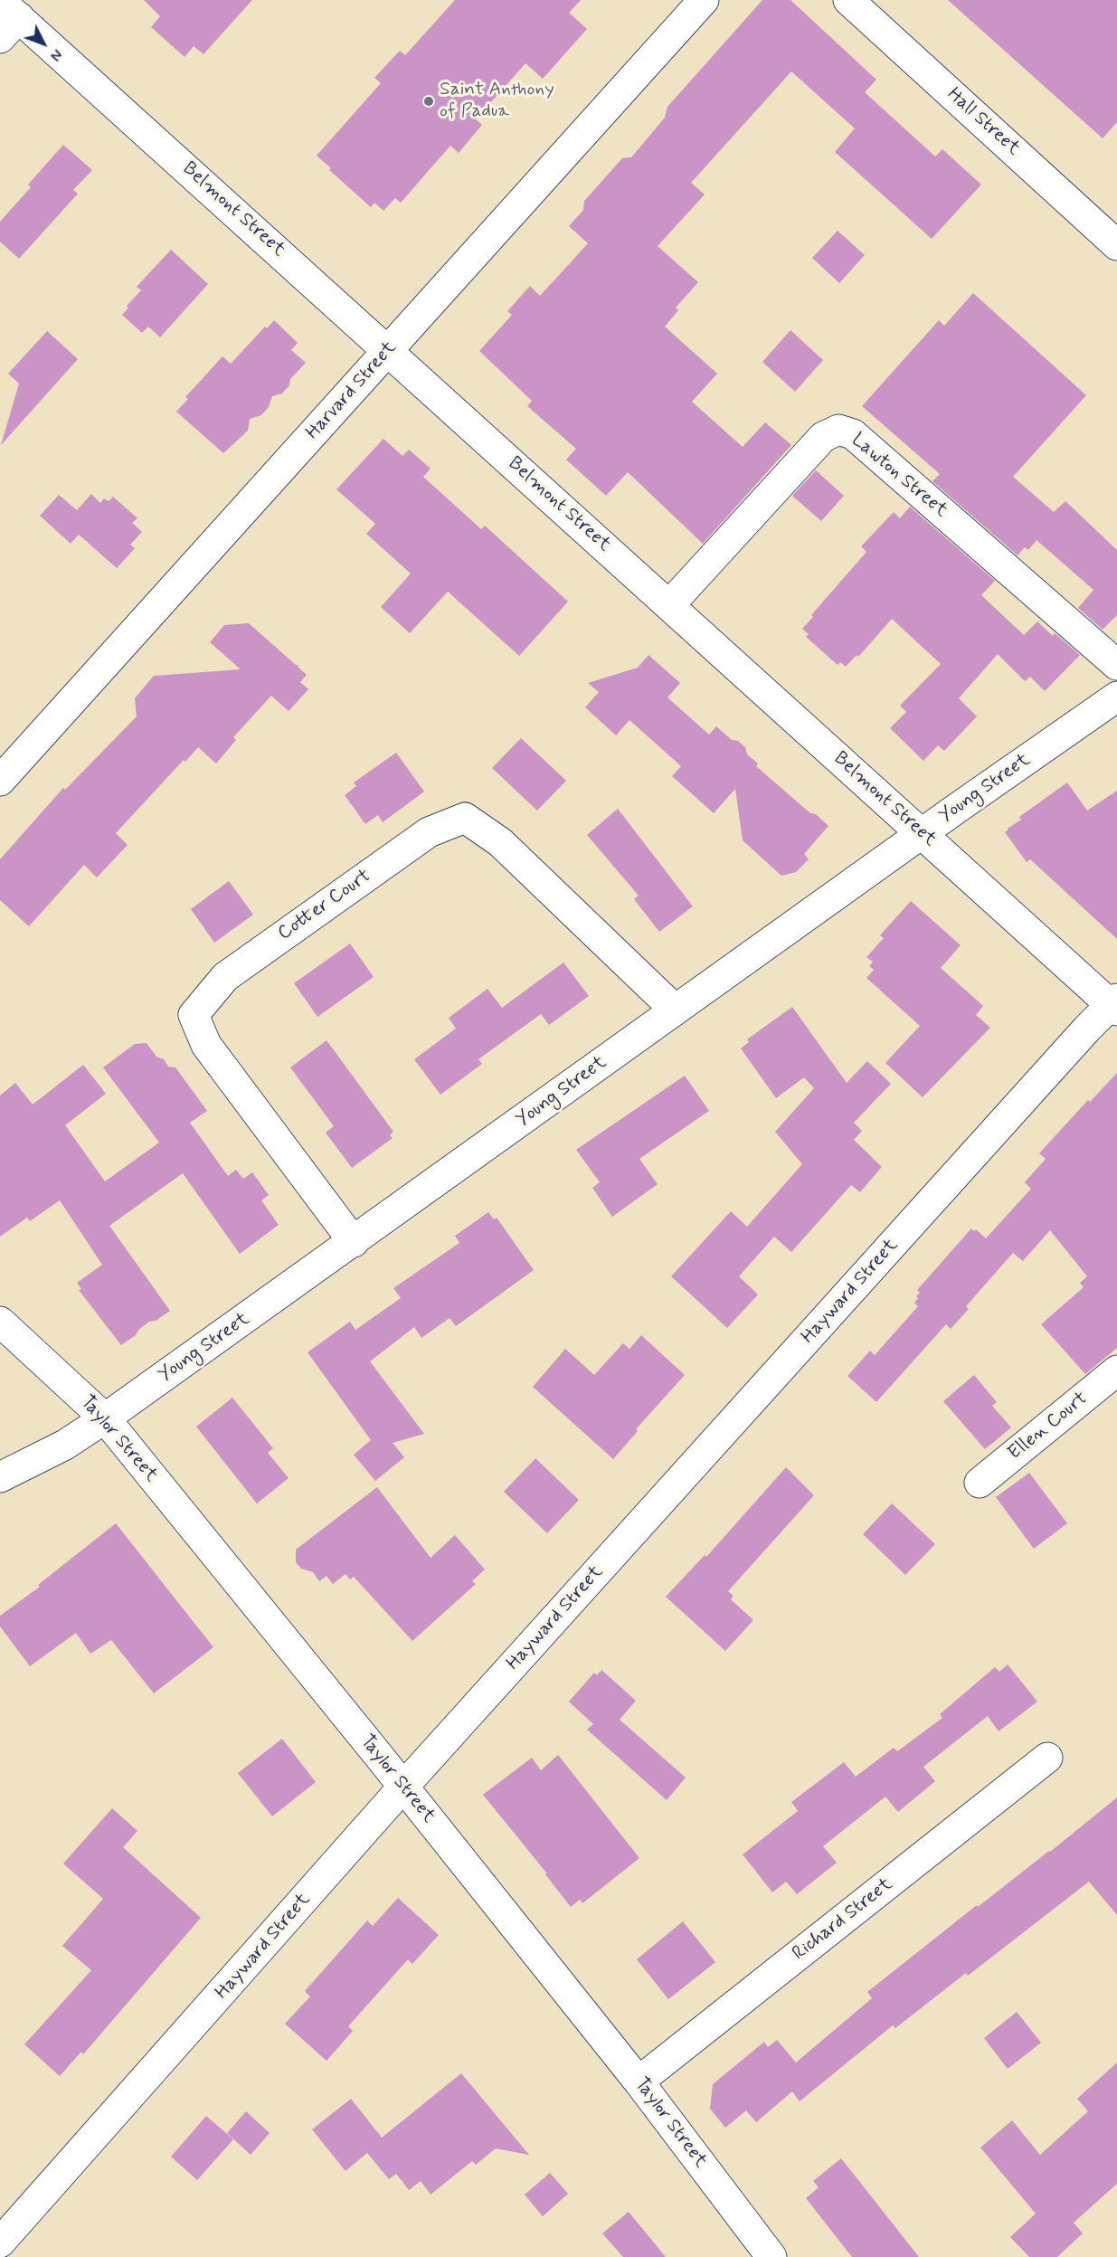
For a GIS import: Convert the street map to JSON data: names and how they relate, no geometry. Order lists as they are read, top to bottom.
{
  "streets": {
    "street": [
      "Hall Street",
      "Belmont Street",
      "Harvard Street",
      "Lawton Street",
      "Young Street",
      "Cotter Court",
      "Hayward Street",
      "Ellen Court",
      "Taylor Street",
      "Richard Street"
    ]
  },
  "crossings": [
    ["Belmont Street", "Harvard Street"],
    ["Belmont Street", "Lawton Street"],
    ["Belmont Street", "Young Street"],
    ["Belmont Street", "Hayward Street"],
    ["Young Street", "Cotter Court"],
    ["Young Street", "Taylor Street"],
    ["Hayward Street", "Taylor Street"],
    ["Taylor Street", "Richard Street"]
  ],
  "places": ["Saint Anthony of Padua"],
  "north": "bottom right"
}
